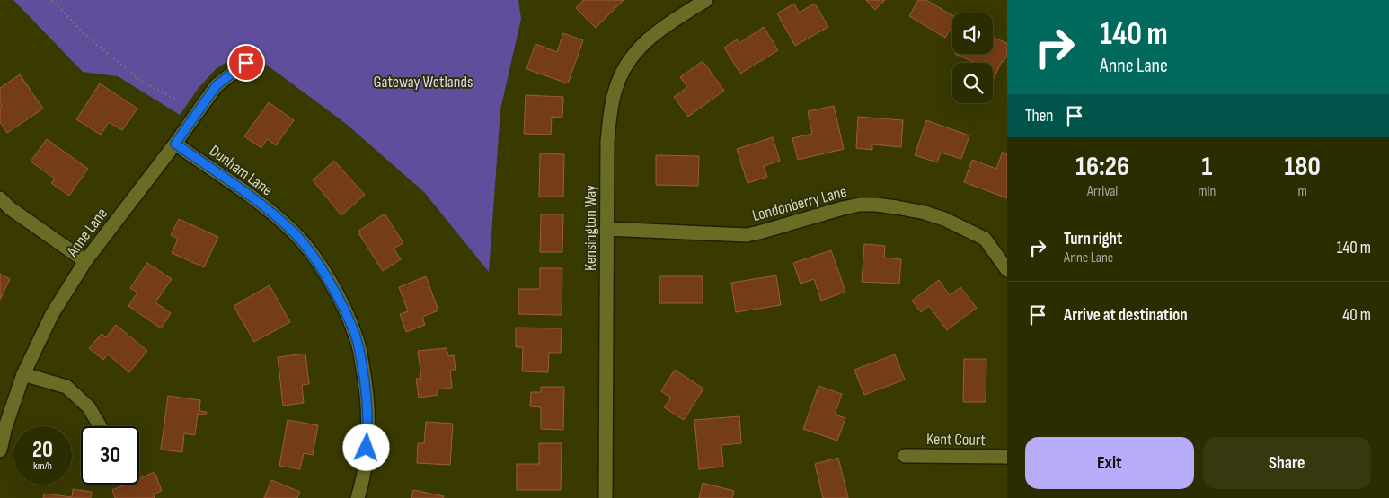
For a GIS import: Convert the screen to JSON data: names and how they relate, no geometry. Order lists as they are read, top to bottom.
{
  "streets": {
    "street": [
      "Dunham Lane",
      "Londonberry Lane",
      "Kensington Way",
      "Anne Lane",
      "Kent Court"
    ]
  },
  "crossings": [
    ["Dunham Lane", "Anne Lane"],
    ["Londonberry Lane", "Kensington Way"]
  ],
  "parks": ["Gateway Wetlands"],
  "page": {
    "turn": ["140 m", "Anne Lane"],
    "then": "Then",
    "eta": [
      "16:26",
      "Arrival",
      "1",
      "min",
      "180",
      "m"
    ],
    "list": [
      {
        "name": "Turn right",
        "note": "Anne Lane",
        "value": "140 m"
      },
      {
        "name": "Arrive at destination",
        "value": "40 m"
      }
    ],
    "speed": "20 km/h",
    "limit": "30",
    "buttons": ["Exit", "Share"]
  }
}
